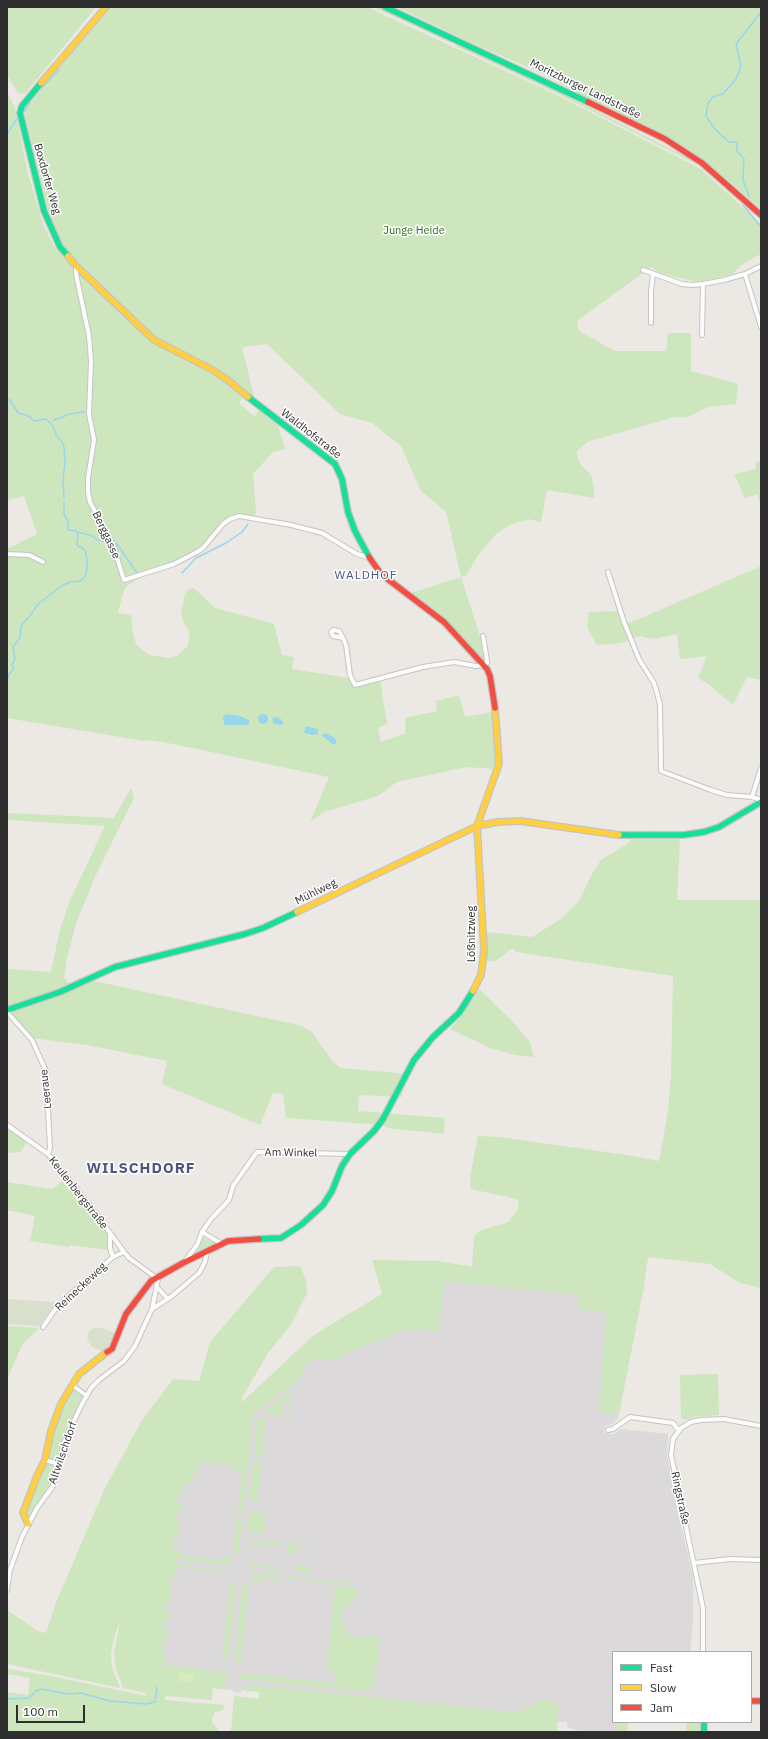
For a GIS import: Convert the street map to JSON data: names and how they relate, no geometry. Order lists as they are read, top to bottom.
{
  "streets": {
    "street": [
      "Moritzburger Landstraße",
      "Boxdorfer Weg",
      "Waldhofstraße",
      "Berggasse",
      "Mühlweg",
      "Lößnitzweg",
      "Leeraue",
      "Am Winkel",
      "Keulenbergstraße",
      "Reineckeweg",
      "Altwilschdorf",
      "Ringstraße"
    ]
  },
  "crossings": [
    ["Boxdorfer Weg", "Waldhofstraße"],
    ["Boxdorfer Weg", "Berggasse"],
    ["Waldhofstraße", "Berggasse"],
    ["Waldhofstraße", "Lößnitzweg"],
    ["Mühlweg", "Lößnitzweg"],
    ["Mühlweg", "Leeraue"],
    ["Lößnitzweg", "Am Winkel"],
    ["Leeraue", "Keulenbergstraße"],
    ["Keulenbergstraße", "Reineckeweg"],
    ["Keulenbergstraße", "Altwilschdorf"]
  ],
  "districts": ["WALDHOF", "WILSCHDORF"],
  "parks": ["Junge Heide"],
  "legend": ["Fast", "Slow", "Jam"],
  "scale_bar": "100 m"
}
